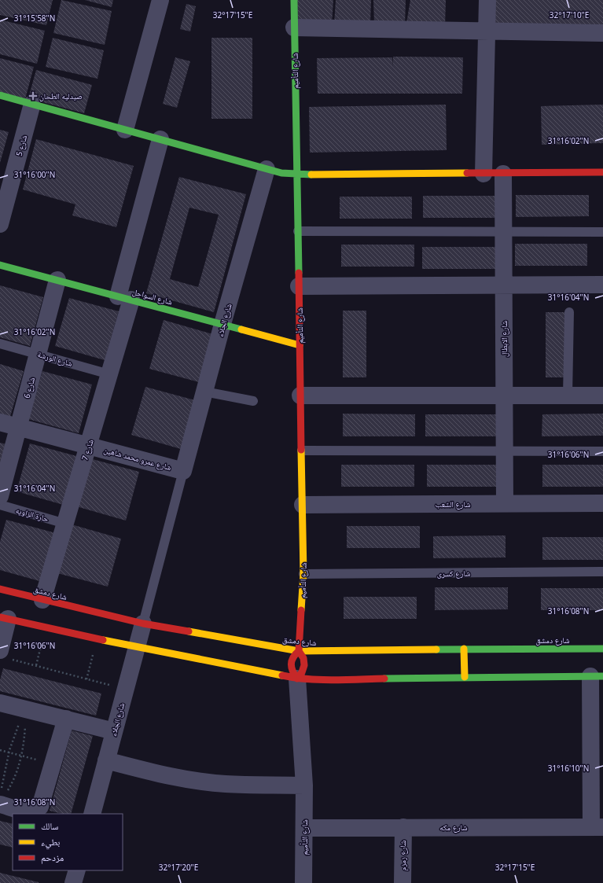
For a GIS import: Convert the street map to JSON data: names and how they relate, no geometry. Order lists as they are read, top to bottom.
{
  "streets": {
    "street": [
      "شارع التأميم",
      "شارع 5",
      "شارع السواحل",
      "شارع الجلاء",
      "شارع الابطال",
      "شارع 6",
      "شارع 7",
      "شارع عمرو محمد شاهين",
      "شارع الشعب",
      "شارع دمشق",
      "شارع مكه",
      "شارع زمزم"
    ],
    "lane": ["شارع الورشة", "حارة الزاويه", "شارع كسرى"]
  },
  "crossings": [
    ["شارع التأميم", "شارع السواحل"],
    ["شارع التأميم", "شارع الشعب"],
    ["شارع التأميم", "شارع كسرى"],
    ["شارع التأميم", "شارع دمشق"],
    ["شارع التأميم", "شارع مكه"],
    ["شارع السواحل", "شارع الجلاء"],
    ["شارع السواحل", "شارع 6"],
    ["شارع السواحل", "شارع 7"],
    ["شارع الجلاء", "شارع عمرو محمد شاهين"],
    ["شارع الجلاء", "شارع دمشق"],
    ["شارع الابطال", "شارع الشعب"],
    ["شارع الورشة", "شارع 6"],
    ["شارع الورشة", "شارع 7"],
    ["شارع 6", "شارع عمرو محمد شاهين"],
    ["شارع 7", "شارع عمرو محمد شاهين"],
    ["شارع 7", "حارة الزاويه"],
    ["شارع 7", "شارع دمشق"],
    ["شارع مكه", "شارع زمزم"]
  ],
  "places": {
    "health": ["صيدليه الطحان"]
  },
  "legend": ["سالك", "بطيء", "مزدحم"],
  "coordinates": [
    "32°17'15\"E",
    "32°17'10\"E",
    "31°15'58\"N",
    "31°16'02\"N",
    "31°16'00\"N",
    "31°16'04\"N",
    "31°16'06\"N",
    "31°16'08\"N",
    "31°16'10\"N",
    "32°17'20\"E"
  ]
}
